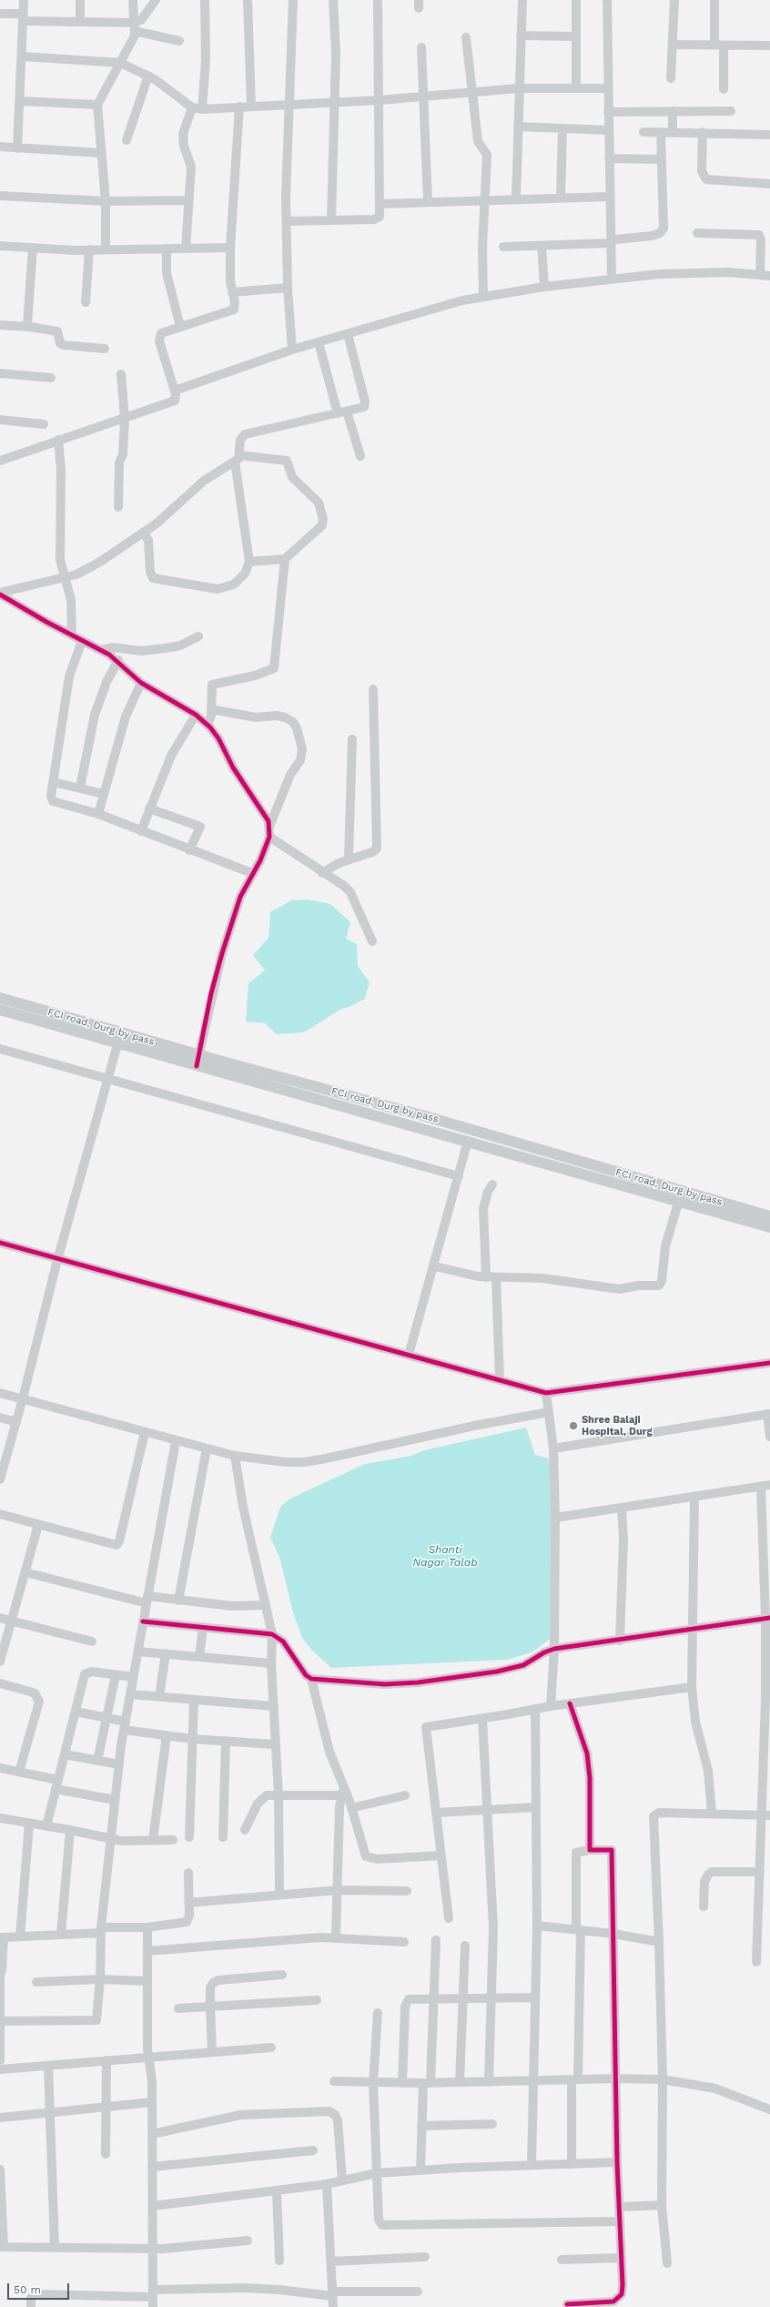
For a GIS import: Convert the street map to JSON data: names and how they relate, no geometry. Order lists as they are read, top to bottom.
{
  "streets": {
    "main road": ["FCI road, Durg by pass"]
  },
  "water": ["Shanti Nagar Talab"],
  "places": ["Shree Balaji Hospital, Durg"],
  "scale_bar": "50 m"
}
